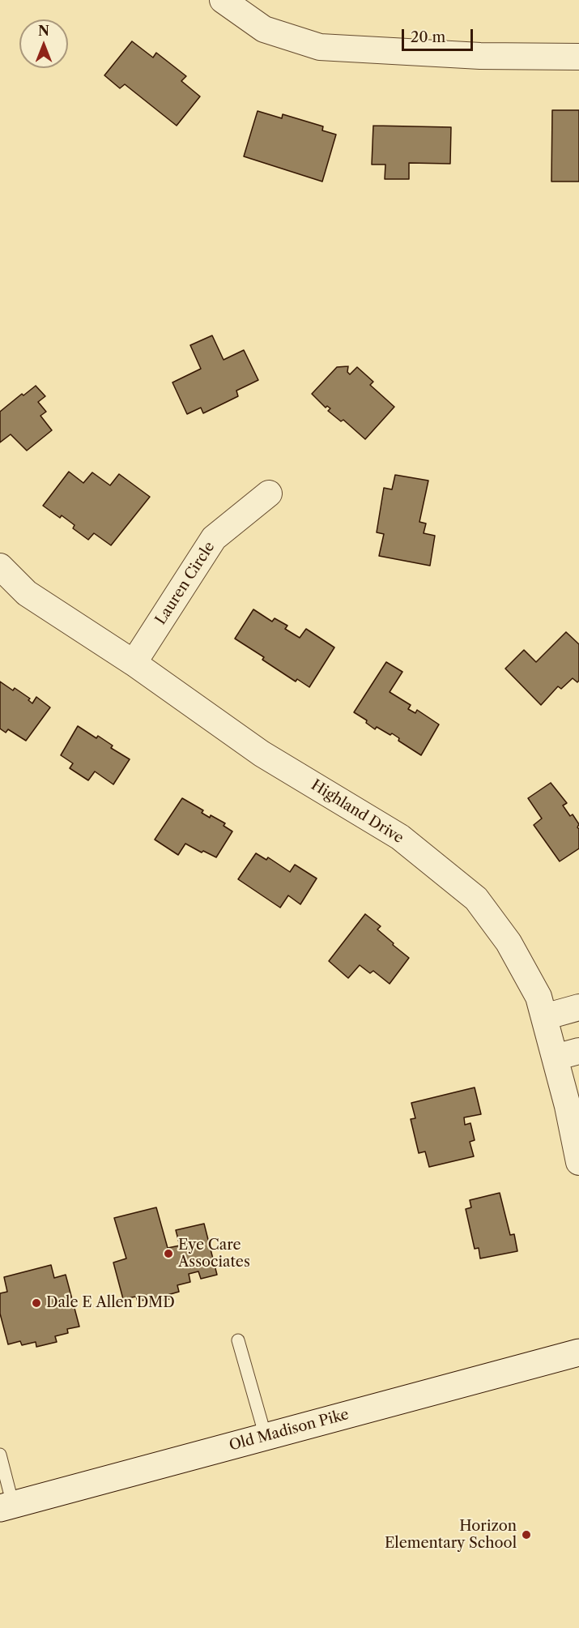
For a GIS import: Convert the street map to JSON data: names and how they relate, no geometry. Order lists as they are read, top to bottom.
{
  "streets": {
    "main road": ["Old Madison Pike"],
    "street": ["Lauren Circle", "Highland Drive"]
  },
  "crossings": [
    ["Lauren Circle", "Highland Drive"]
  ],
  "places": ["Eye Care Associates", "Dale E Allen DMD", "Horizon Elementary School"],
  "scale_bar": "20 m",
  "north": "top"
}
